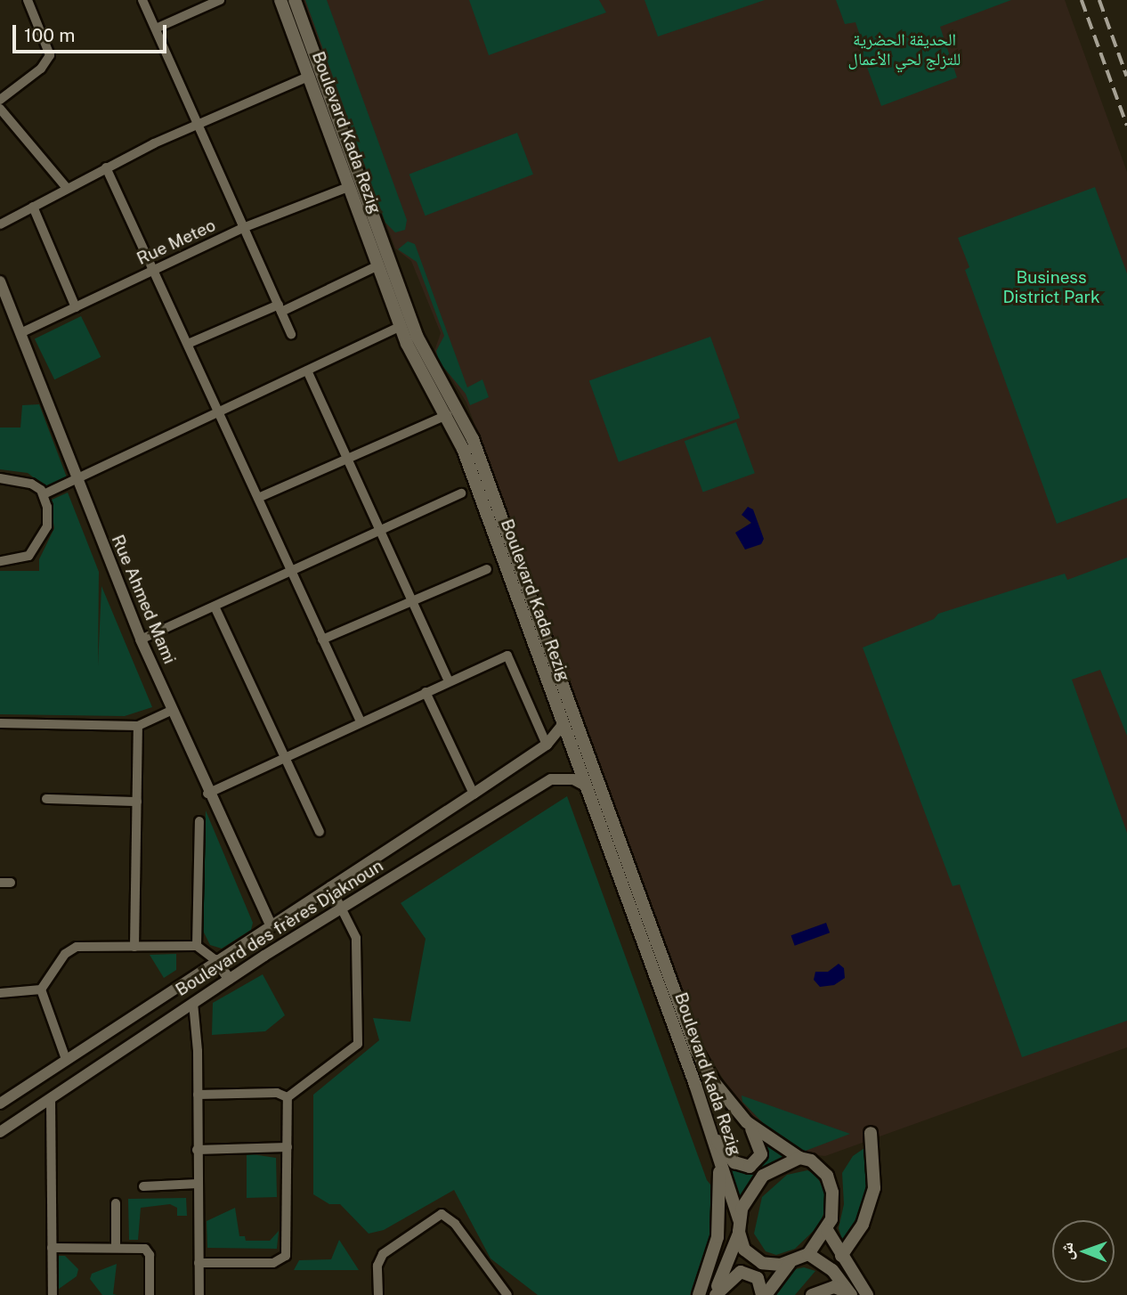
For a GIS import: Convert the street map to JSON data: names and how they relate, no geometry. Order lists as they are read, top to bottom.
{
  "streets": {
    "main road": ["Boulevard Kada Rezig"],
    "street": ["Rue Meteo", "Rue Ahmed Mami", "Boulevard des frères Djaknoun"]
  },
  "crossings": [
    ["Boulevard Kada Rezig", "Rue Meteo"],
    ["Boulevard Kada Rezig", "Boulevard des frères Djaknoun"],
    ["Rue Meteo", "Rue Ahmed Mami"],
    ["Rue Ahmed Mami", "Boulevard des frères Djaknoun"]
  ],
  "parks": ["الحديقة الحضرية للتزلج لحي الأعمال", "Business District Park"],
  "scale_bar": "100 m",
  "north": "left"
}
